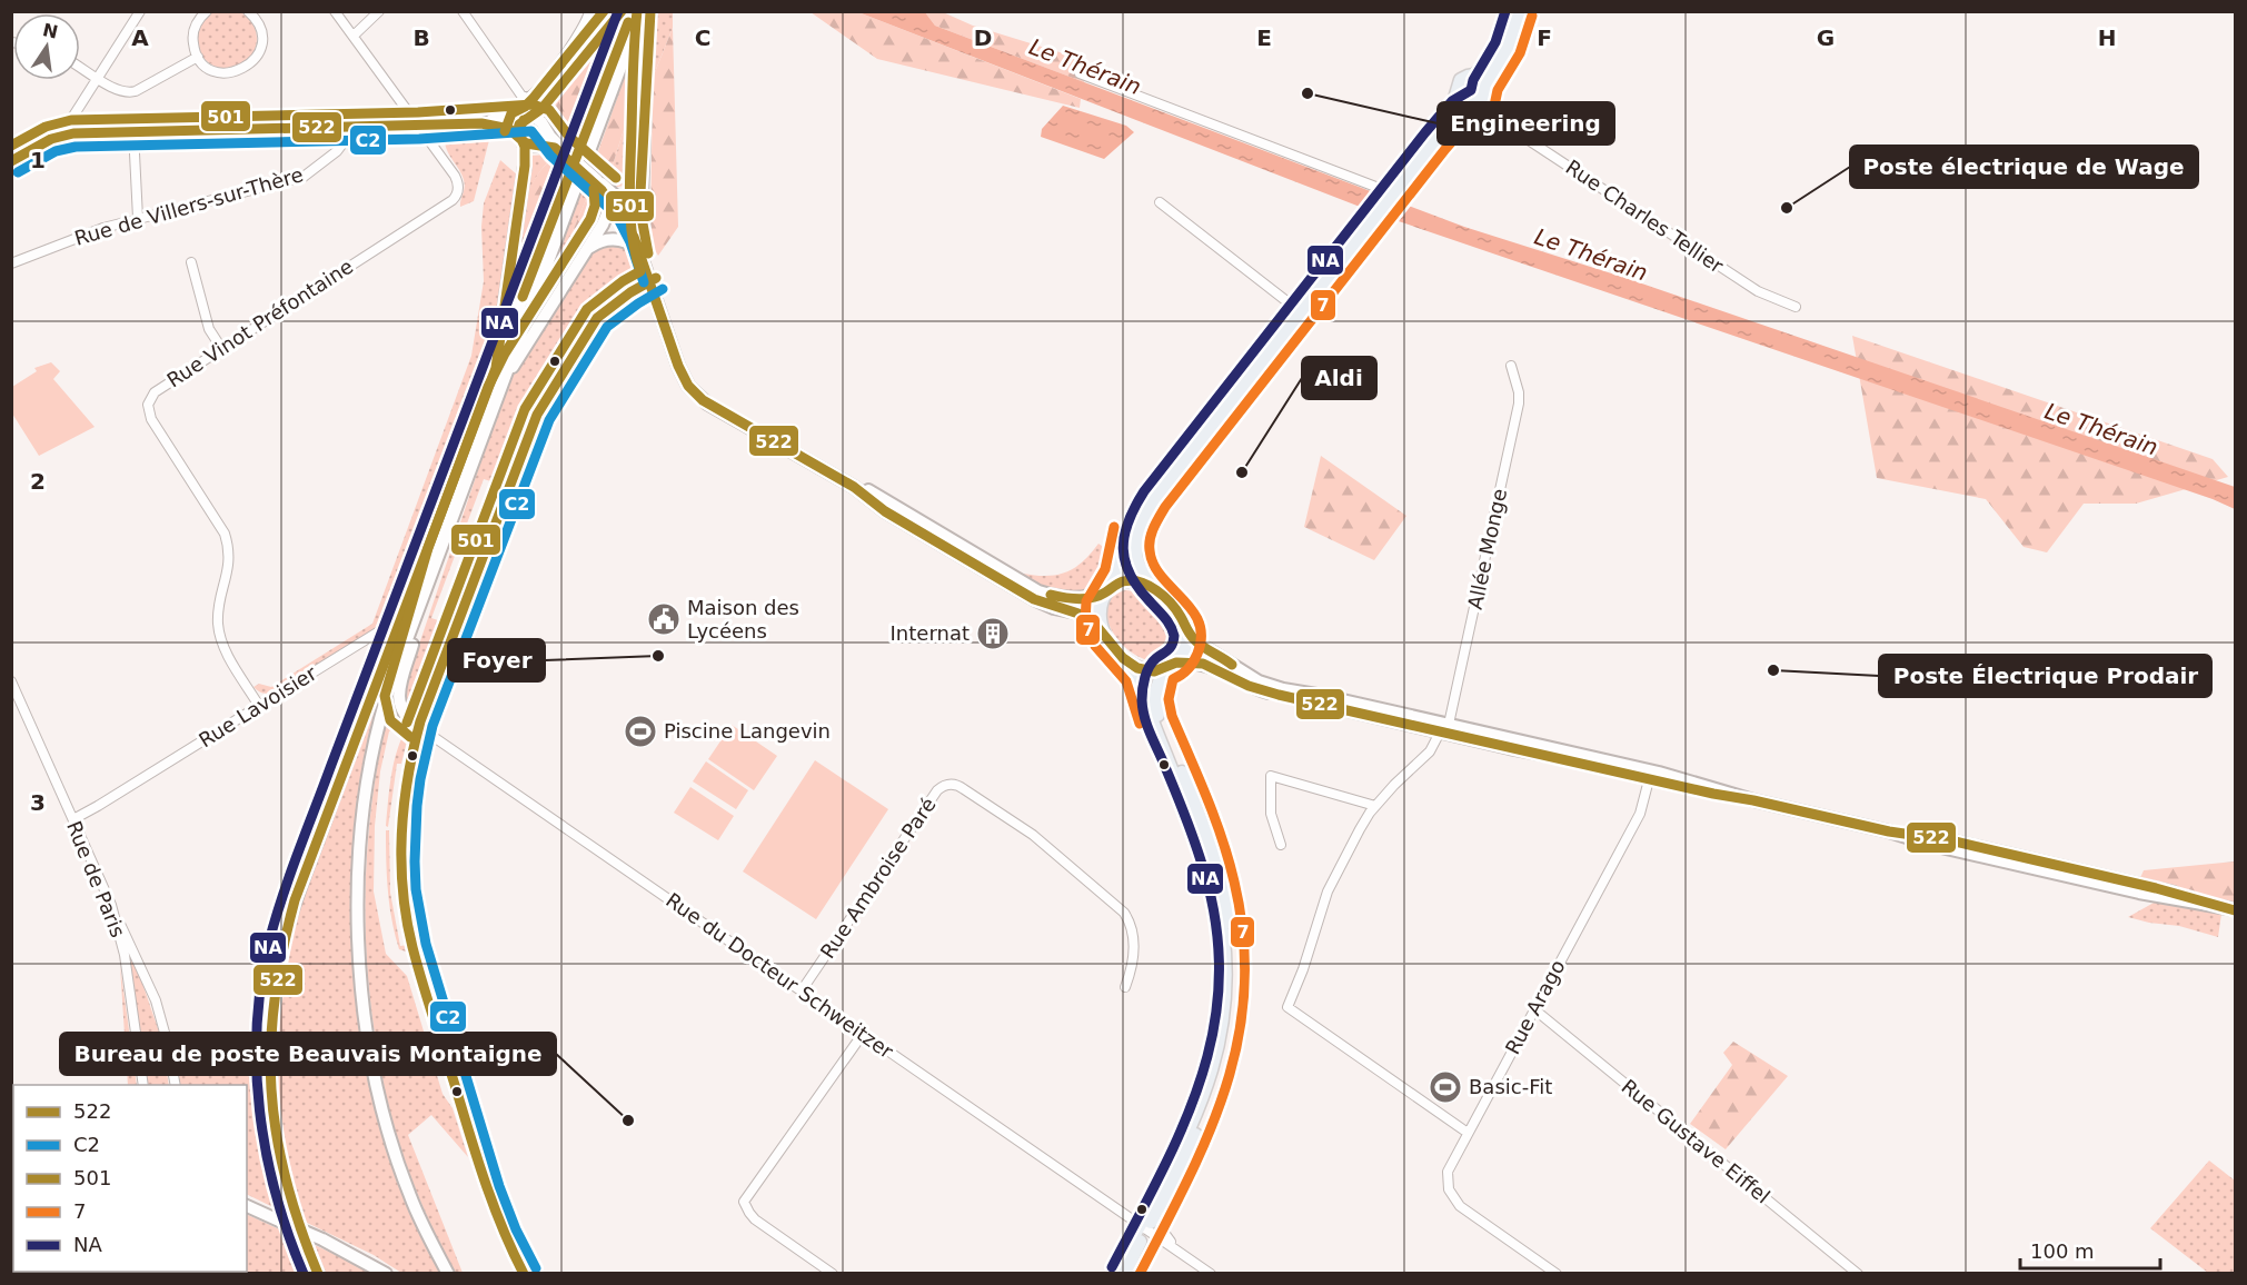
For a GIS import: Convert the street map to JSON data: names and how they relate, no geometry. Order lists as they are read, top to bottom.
{
  "streets": {
    "street": [
      "Rue de Villers-sur-Thère",
      "Rue Charles Tellier",
      "Rue Vinot Préfontaine",
      "Allée Monge",
      "Rue Lavoisier",
      "Rue Ambroise Paré",
      "Rue de Paris",
      "Rue du Docteur Schweitzer",
      "Rue Arago",
      "Rue Gustave Eiffel"
    ]
  },
  "crossings": [
    ["Rue Vinot Préfontaine", "Rue Lavoisier"],
    ["Rue Lavoisier", "Rue de Paris"],
    ["Rue Ambroise Paré", "Rue du Docteur Schweitzer"],
    ["Rue Arago", "Rue Gustave Eiffel"]
  ],
  "water": ["Le Thérain"],
  "places": {
    "other": [
      "Engineering",
      "Poste électrique de Wage",
      "Aldi",
      "Foyer",
      "Poste Électrique Prodair",
      "Bureau de poste Beauvais Montaigne"
    ],
    "public building": ["Maison des Lycéens"],
    "building": ["Internat"],
    "sports": ["Piscine Langevin", "Basic-Fit"]
  },
  "lines": [
    "transit line 522",
    "transit line 501",
    "transit line NA",
    "transit line 7",
    "transit line C2"
  ],
  "legend": [
    "522",
    "C2",
    "501",
    "7",
    "NA"
  ],
  "scale_bar": "100 m",
  "north": "top",
  "grid": {
    "columns": [
      "A",
      "B",
      "C",
      "D",
      "E",
      "F",
      "G",
      "H"
    ],
    "rows": ["1", "2", "3"]
  }
}
